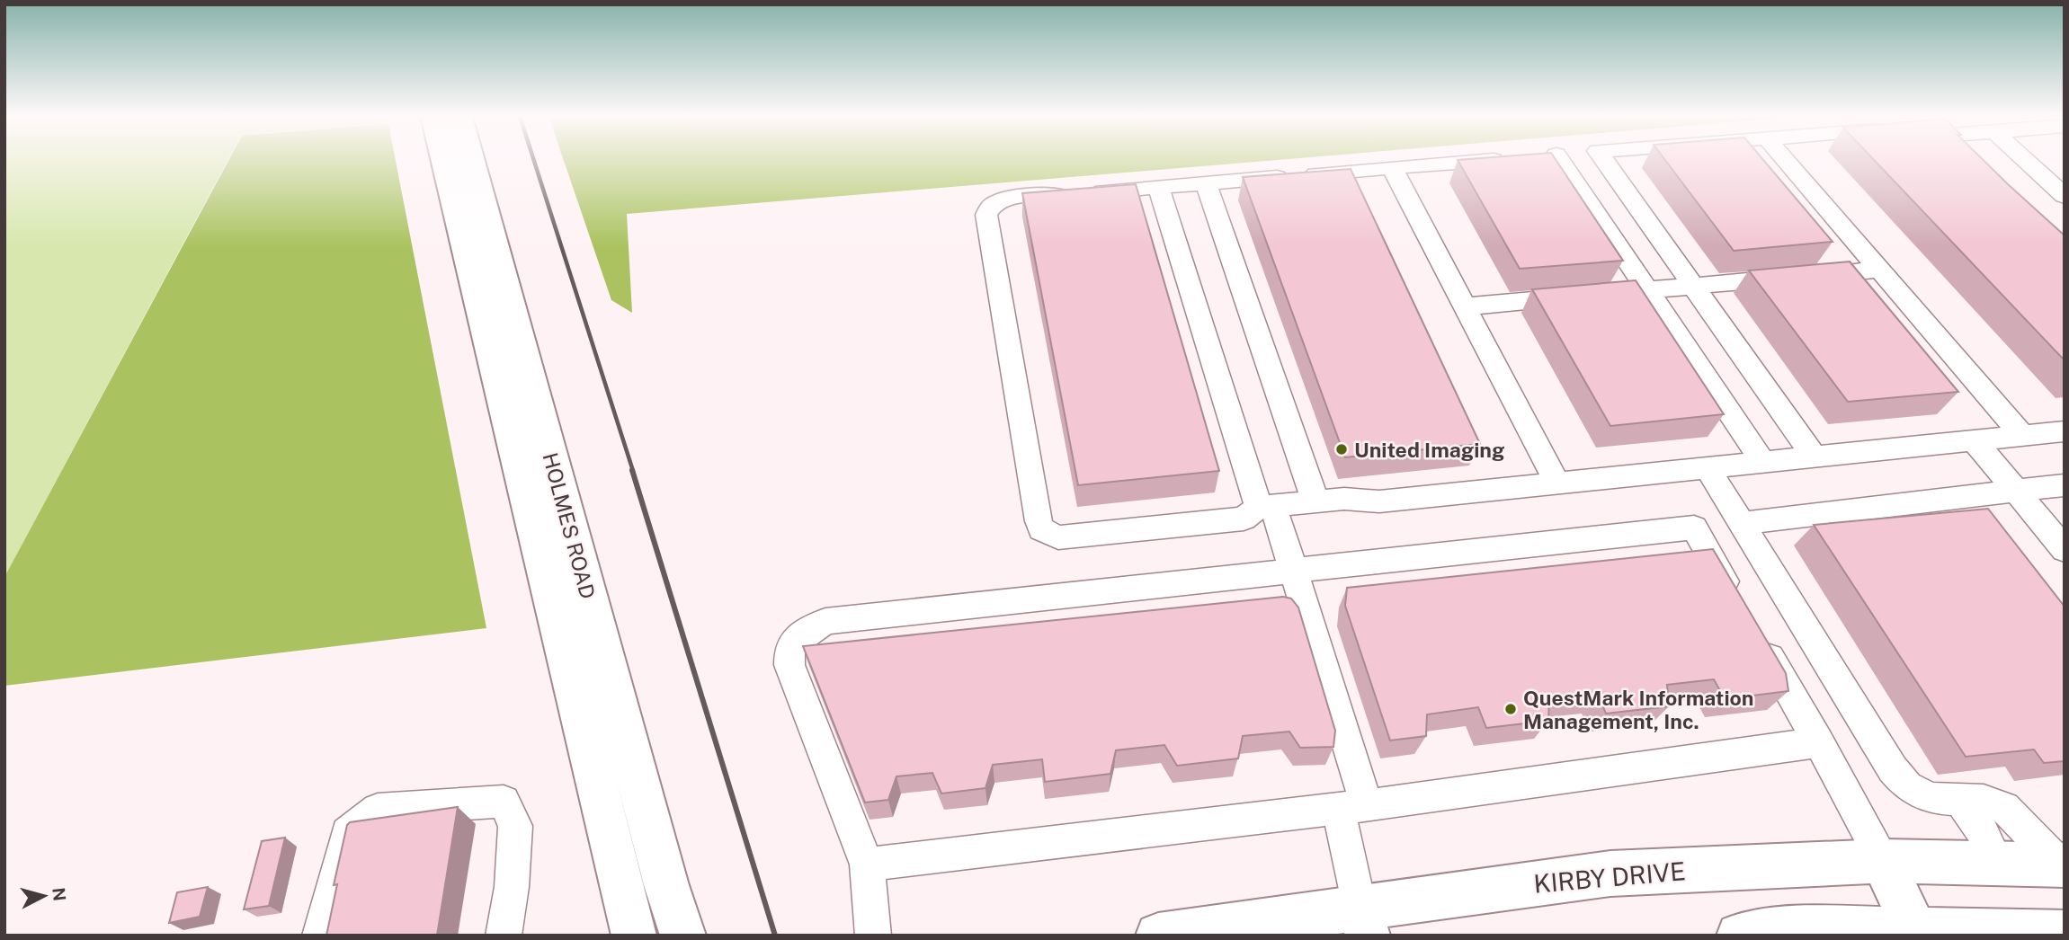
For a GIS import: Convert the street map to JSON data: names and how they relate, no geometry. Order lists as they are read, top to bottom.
{
  "streets": {
    "main road": ["HOLMES ROAD", "KIRBY DRIVE"]
  },
  "places": ["United Imaging", "QuestMark Information Management, Inc."],
  "north": "right"
}
